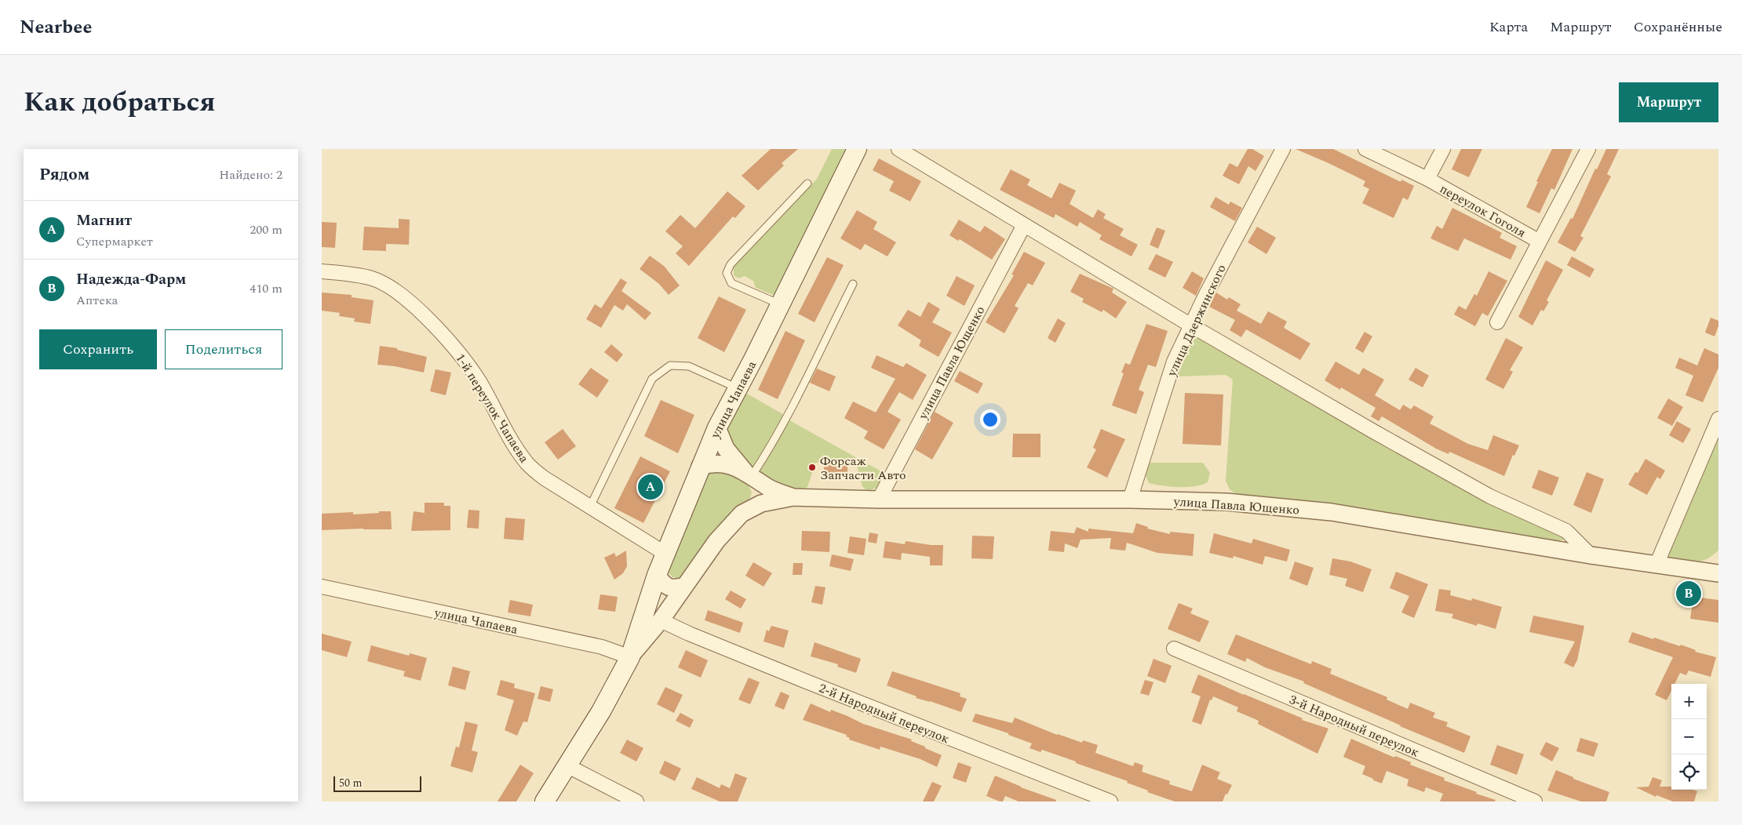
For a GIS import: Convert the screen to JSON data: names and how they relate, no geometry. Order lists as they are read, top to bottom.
{
  "streets": {
    "main road": ["улица Чапаева"],
    "street": [
      "переулок Гоголя",
      "улица Дзержинского",
      "улица Павла Ющенко",
      "1-й переулок Чапаева",
      "2-й Народный переулок",
      "3-й Народный переулок"
    ]
  },
  "crossings": [
    ["улица Дзержинского", "улица Павла Ющенко"],
    ["улица Чапаева", "1-й переулок Чапаева"]
  ],
  "places": ["Форсаж Запчасти Авто"],
  "scale_bar": "50 m",
  "page": {
    "header": "Nearbee",
    "nav": ["Карта", "Маршрут", "Сохранённые"],
    "title": "Как добраться",
    "buttons": [
      "Маршрут",
      ["Сохранить", "Поделиться"]
    ],
    "heading": ["Рядом", "Найдено: 2"],
    "list": [
      {
        "mark": "A",
        "name": "Магнит",
        "note": "Супермаркет",
        "value": "200 m"
      },
      {
        "mark": "B",
        "name": "Надежда-Фарм",
        "note": "Аптека",
        "value": "410 m"
      }
    ],
    "pins": ["A", "B"],
    "map_buttons": ["+", "−"],
    "scale": "50 m"
  }
}
